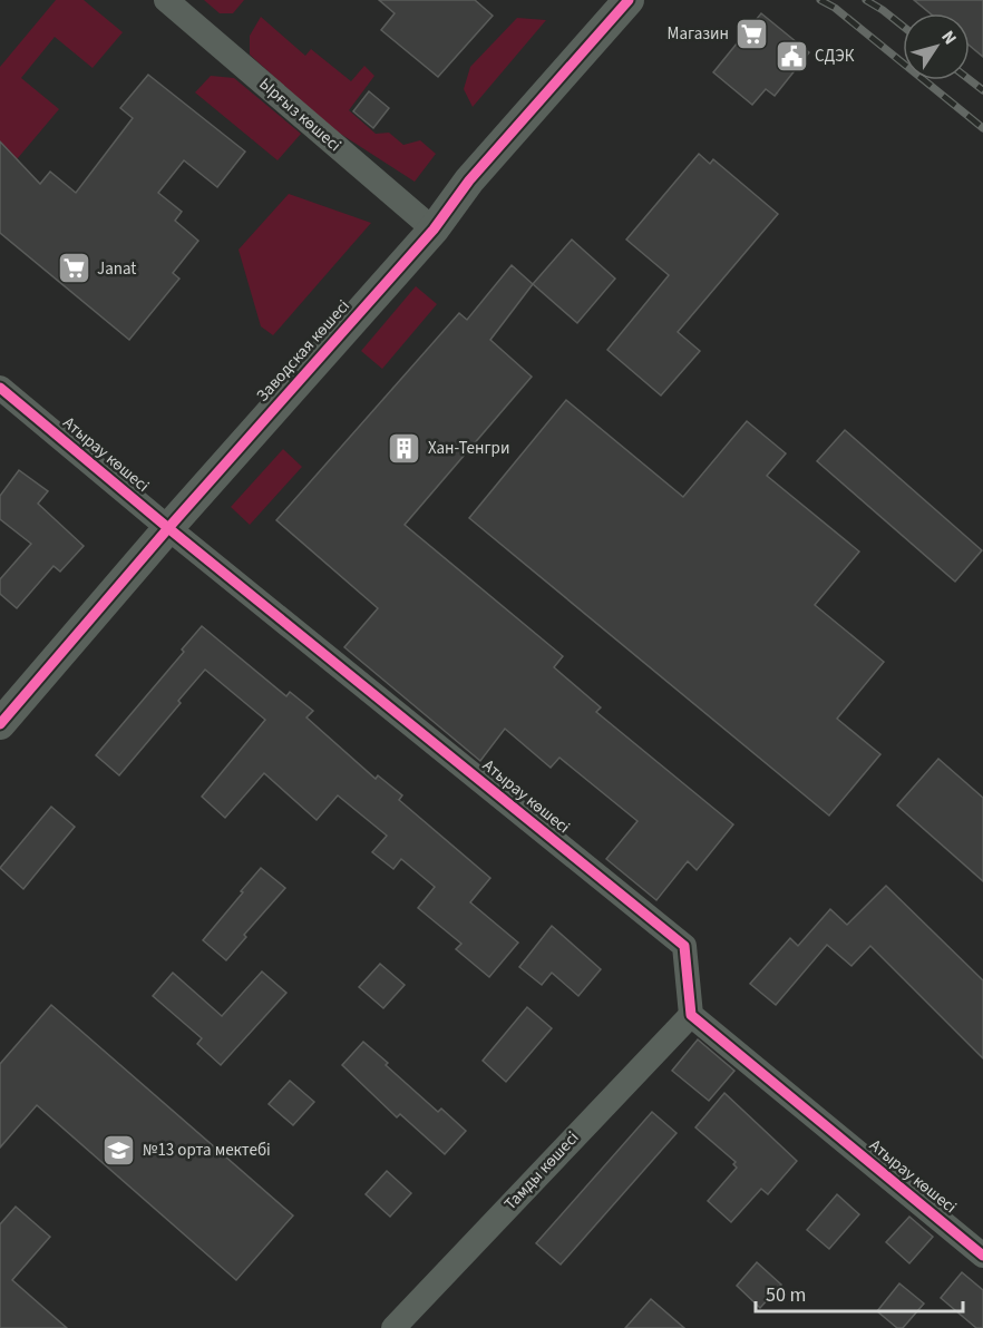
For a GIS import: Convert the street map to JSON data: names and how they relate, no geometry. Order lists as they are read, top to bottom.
{
  "streets": {
    "street": [
      "Ырғыз көшесі",
      "Заводская көшесі",
      "Атырау көшесі",
      "Тамды көшесі"
    ]
  },
  "crossings": [
    ["Ырғыз көшесі", "Заводская көшесі"],
    ["Заводская көшесі", "Атырау көшесі"],
    ["Атырау көшесі", "Тамды көшесі"]
  ],
  "places": {
    "supermarket": ["Магазин", "Janat"],
    "public building": ["СДЭК"],
    "building": ["Хан-Тенгри"],
    "school or university": ["№13 орта мектебі"]
  },
  "scale_bar": "50 m",
  "north": "top right"
}
